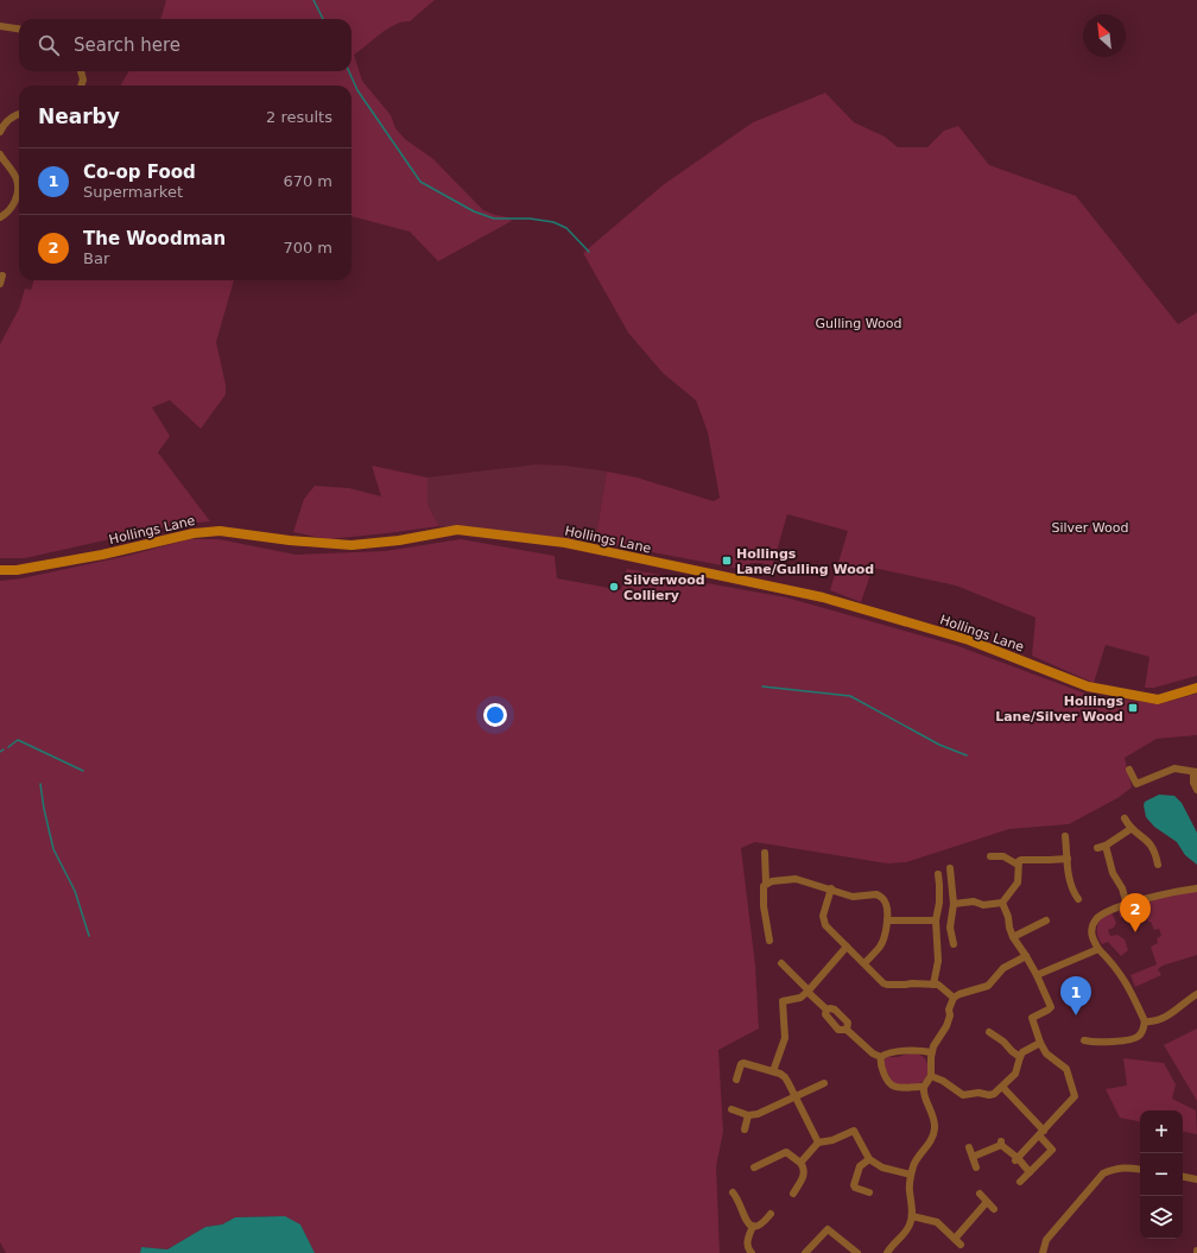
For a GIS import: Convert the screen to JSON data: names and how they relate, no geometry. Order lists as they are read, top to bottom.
{
  "streets": {
    "street": ["Hollings Lane"]
  },
  "parks": ["Gulling Wood", "Silver Wood"],
  "places": {
    "transit": ["Hollings Lane/Gulling Wood", "Hollings Lane/Silver Wood"],
    "other": ["Silverwood Colliery"]
  },
  "north": "top left",
  "page": {
    "search": "Search here",
    "heading": ["Nearby", "2 results"],
    "list": [
      {
        "mark": "1",
        "name": "Co-op Food",
        "note": "Supermarket",
        "value": "670 m"
      },
      {
        "mark": "2",
        "name": "The Woodman",
        "note": "Bar",
        "value": "700 m"
      }
    ],
    "pins": ["2", "1"],
    "map_buttons": ["+", "−"]
  }
}
